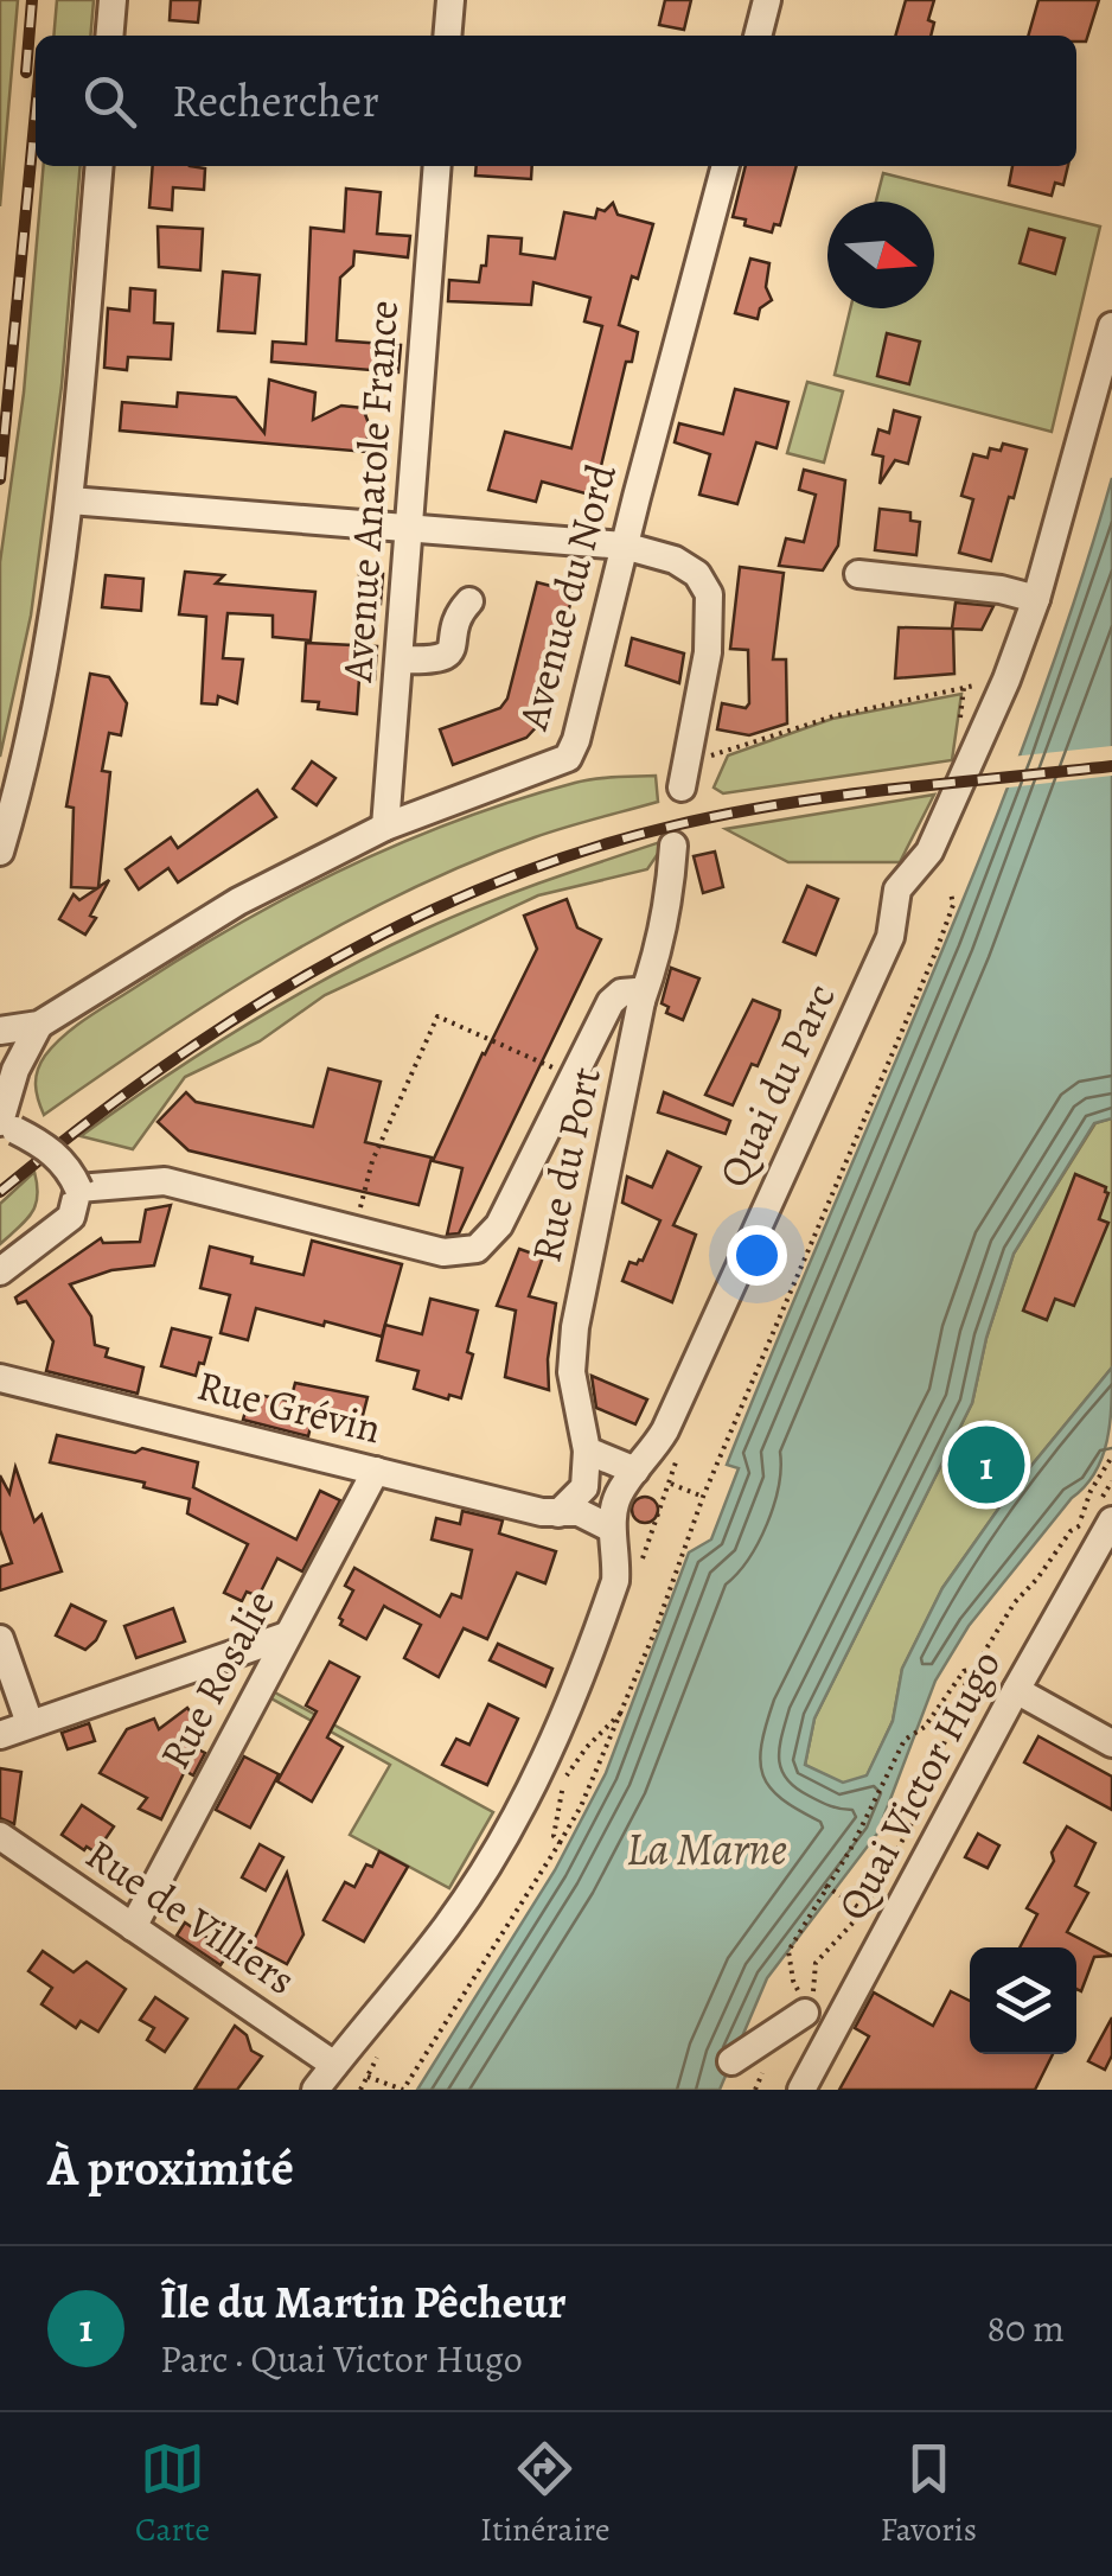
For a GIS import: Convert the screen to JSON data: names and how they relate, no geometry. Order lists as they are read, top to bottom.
{
  "streets": {
    "street": [
      "Avenue Anatole France",
      "Avenue du Nord",
      "Quai du Parc",
      "Rue du Port",
      "Rue Grévin",
      "Rue Rosalie",
      "Quai Victor Hugo",
      "Rue de Villiers"
    ]
  },
  "crossings": [
    ["Avenue Anatole France", "Avenue du Nord"],
    ["Quai du Parc", "Rue Grévin"],
    ["Quai du Parc", "Rue de Villiers"],
    ["Rue Grévin", "Rue Rosalie"],
    ["Rue Rosalie", "Rue de Villiers"]
  ],
  "water": ["La Marne"],
  "north": "right",
  "page": {
    "search": "Rechercher",
    "pins": "1",
    "heading": "À proximité",
    "list": [
      {
        "mark": "1",
        "name": "Île du Martin Pêcheur",
        "note": "Parc · Quai Victor Hugo",
        "value": "80 m"
      }
    ],
    "nav": ["Carte", "Itinéraire", "Favoris"]
  }
}
